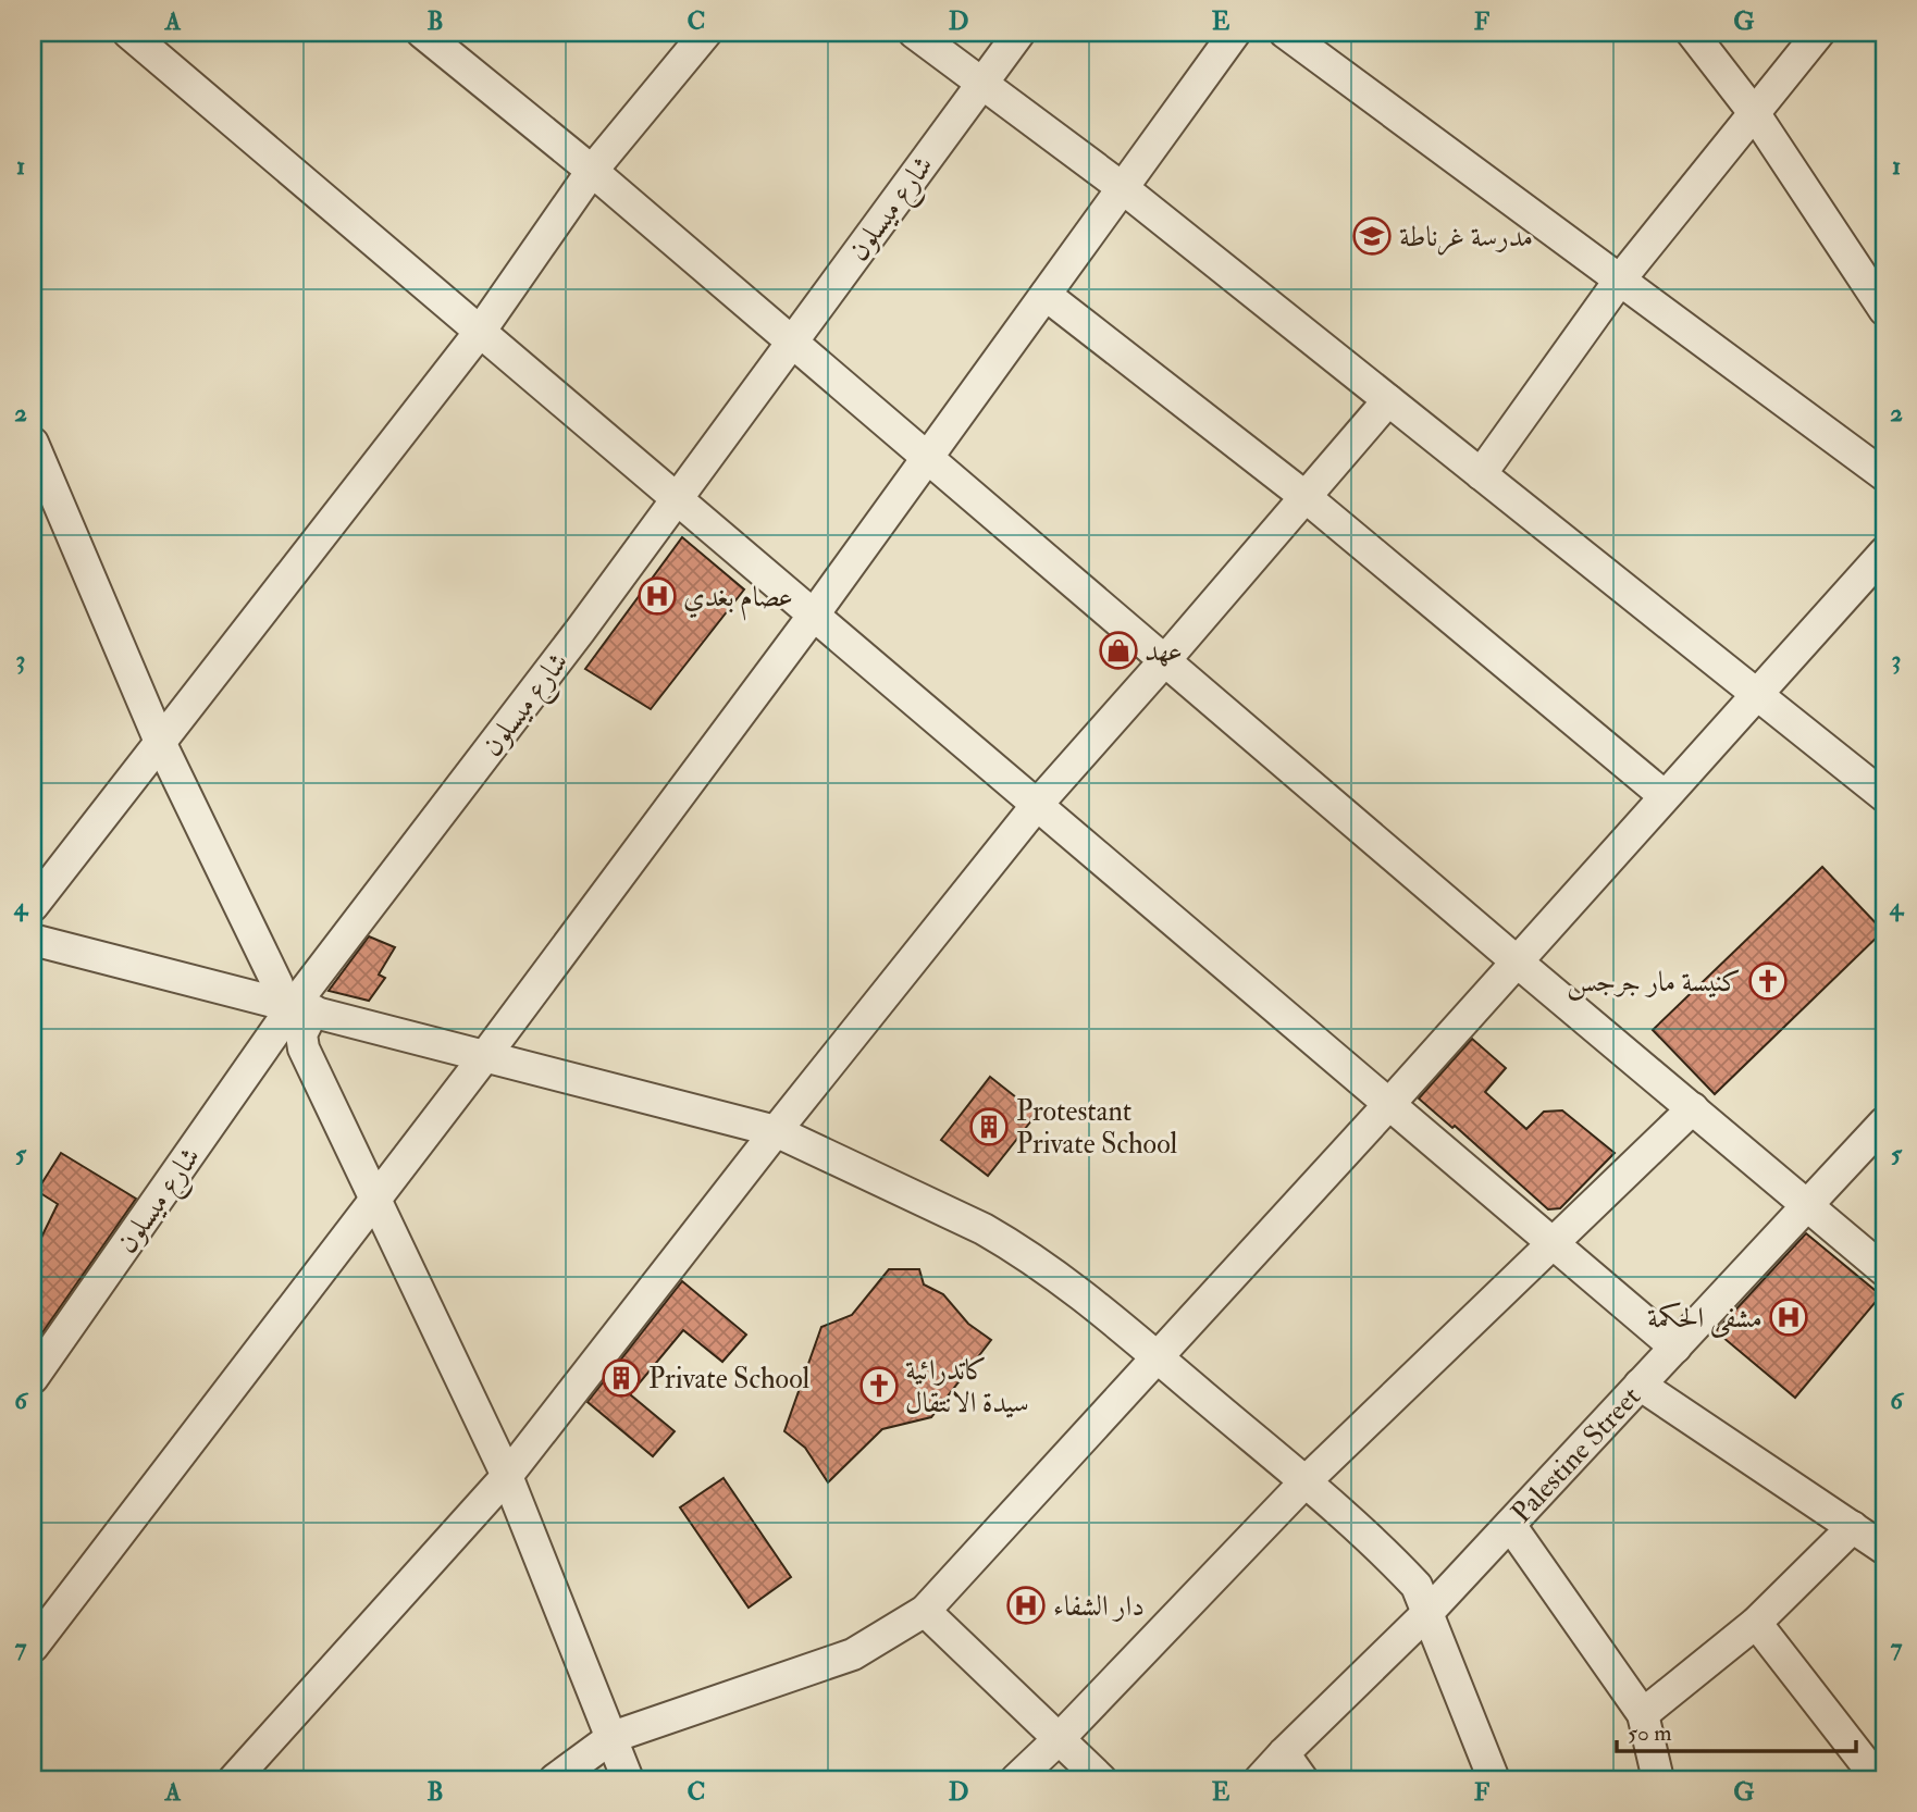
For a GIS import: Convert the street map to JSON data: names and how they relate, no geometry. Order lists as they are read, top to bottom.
{
  "streets": {
    "street": ["شارع ميسلون", "Palestine Street"]
  },
  "places": {
    "school or university": ["مدرسة غرناطة"],
    "hospital": ["عصام بغدي", "مشفى الحكمة", "دار الشفاء"],
    "shop": ["عهد"],
    "church": ["كنيسة مار جرجس", "كاتدرائية سيدة الانتقال"],
    "building": ["Protestant Private School", "Private School"]
  },
  "scale_bar": "50 m",
  "grid": {
    "columns": [
      "A",
      "B",
      "C",
      "D",
      "E",
      "F",
      "G"
    ],
    "rows": [
      "1",
      "2",
      "3",
      "4",
      "5",
      "6",
      "7"
    ]
  }
}
